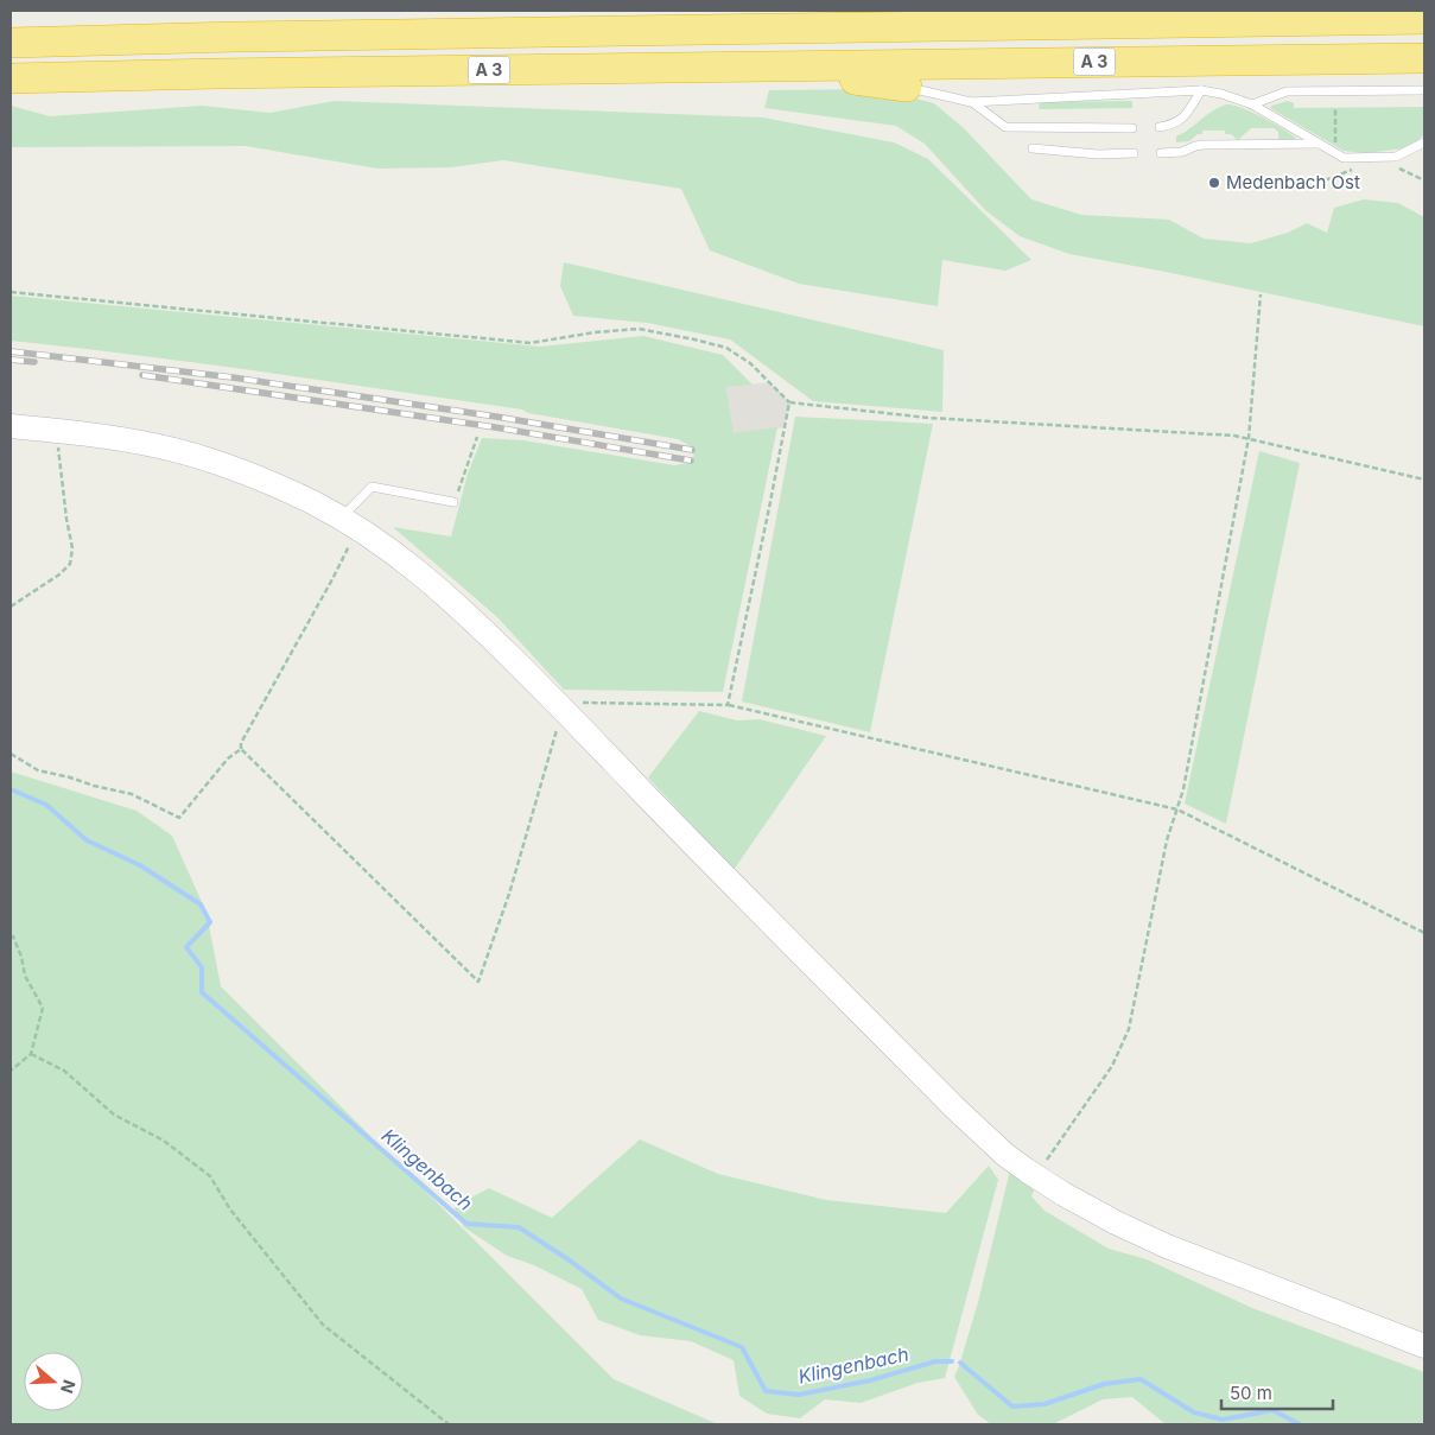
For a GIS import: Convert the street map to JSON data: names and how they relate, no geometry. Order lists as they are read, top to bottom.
{
  "streets": {
    "highway": ["A 3"]
  },
  "water": ["Klingenbach"],
  "places": ["Medenbach Ost"],
  "scale_bar": "50 m",
  "north": "right"
}
